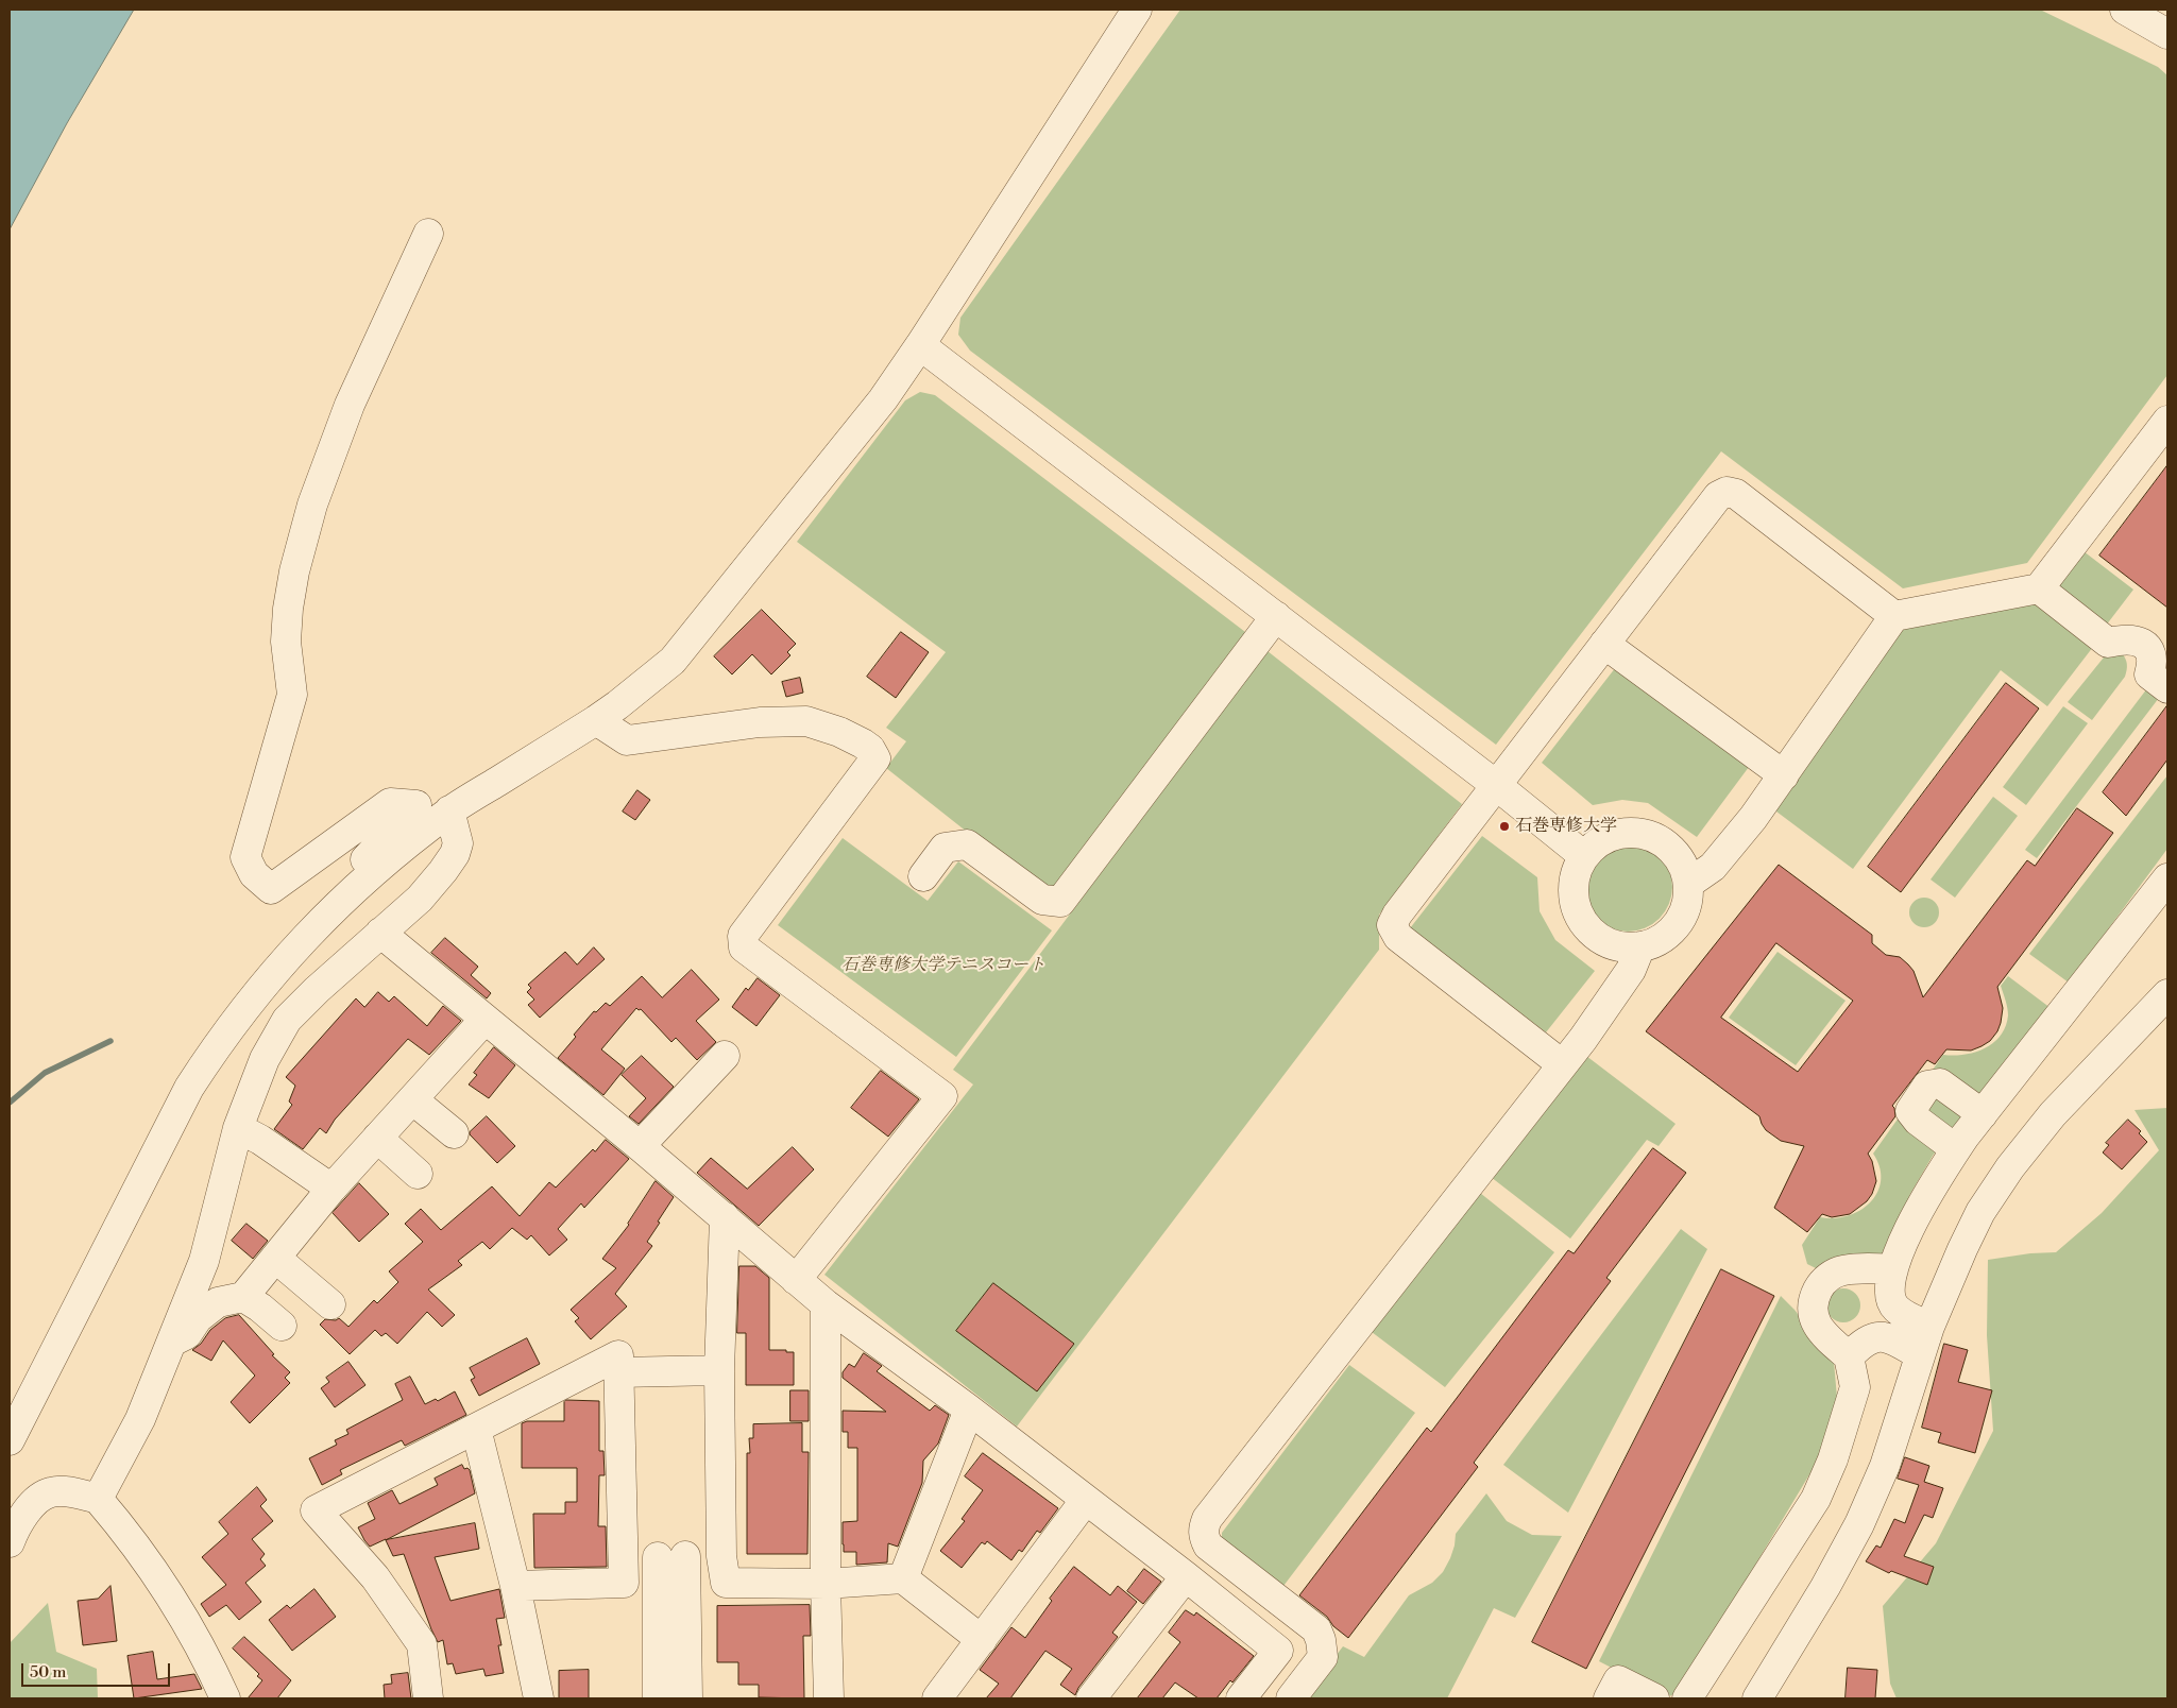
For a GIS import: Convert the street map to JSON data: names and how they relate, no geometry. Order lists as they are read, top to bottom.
{
  "parks": ["石巻専修大学テニスコート"],
  "places": ["石巻専修大学"],
  "scale_bar": "50 m"
}
